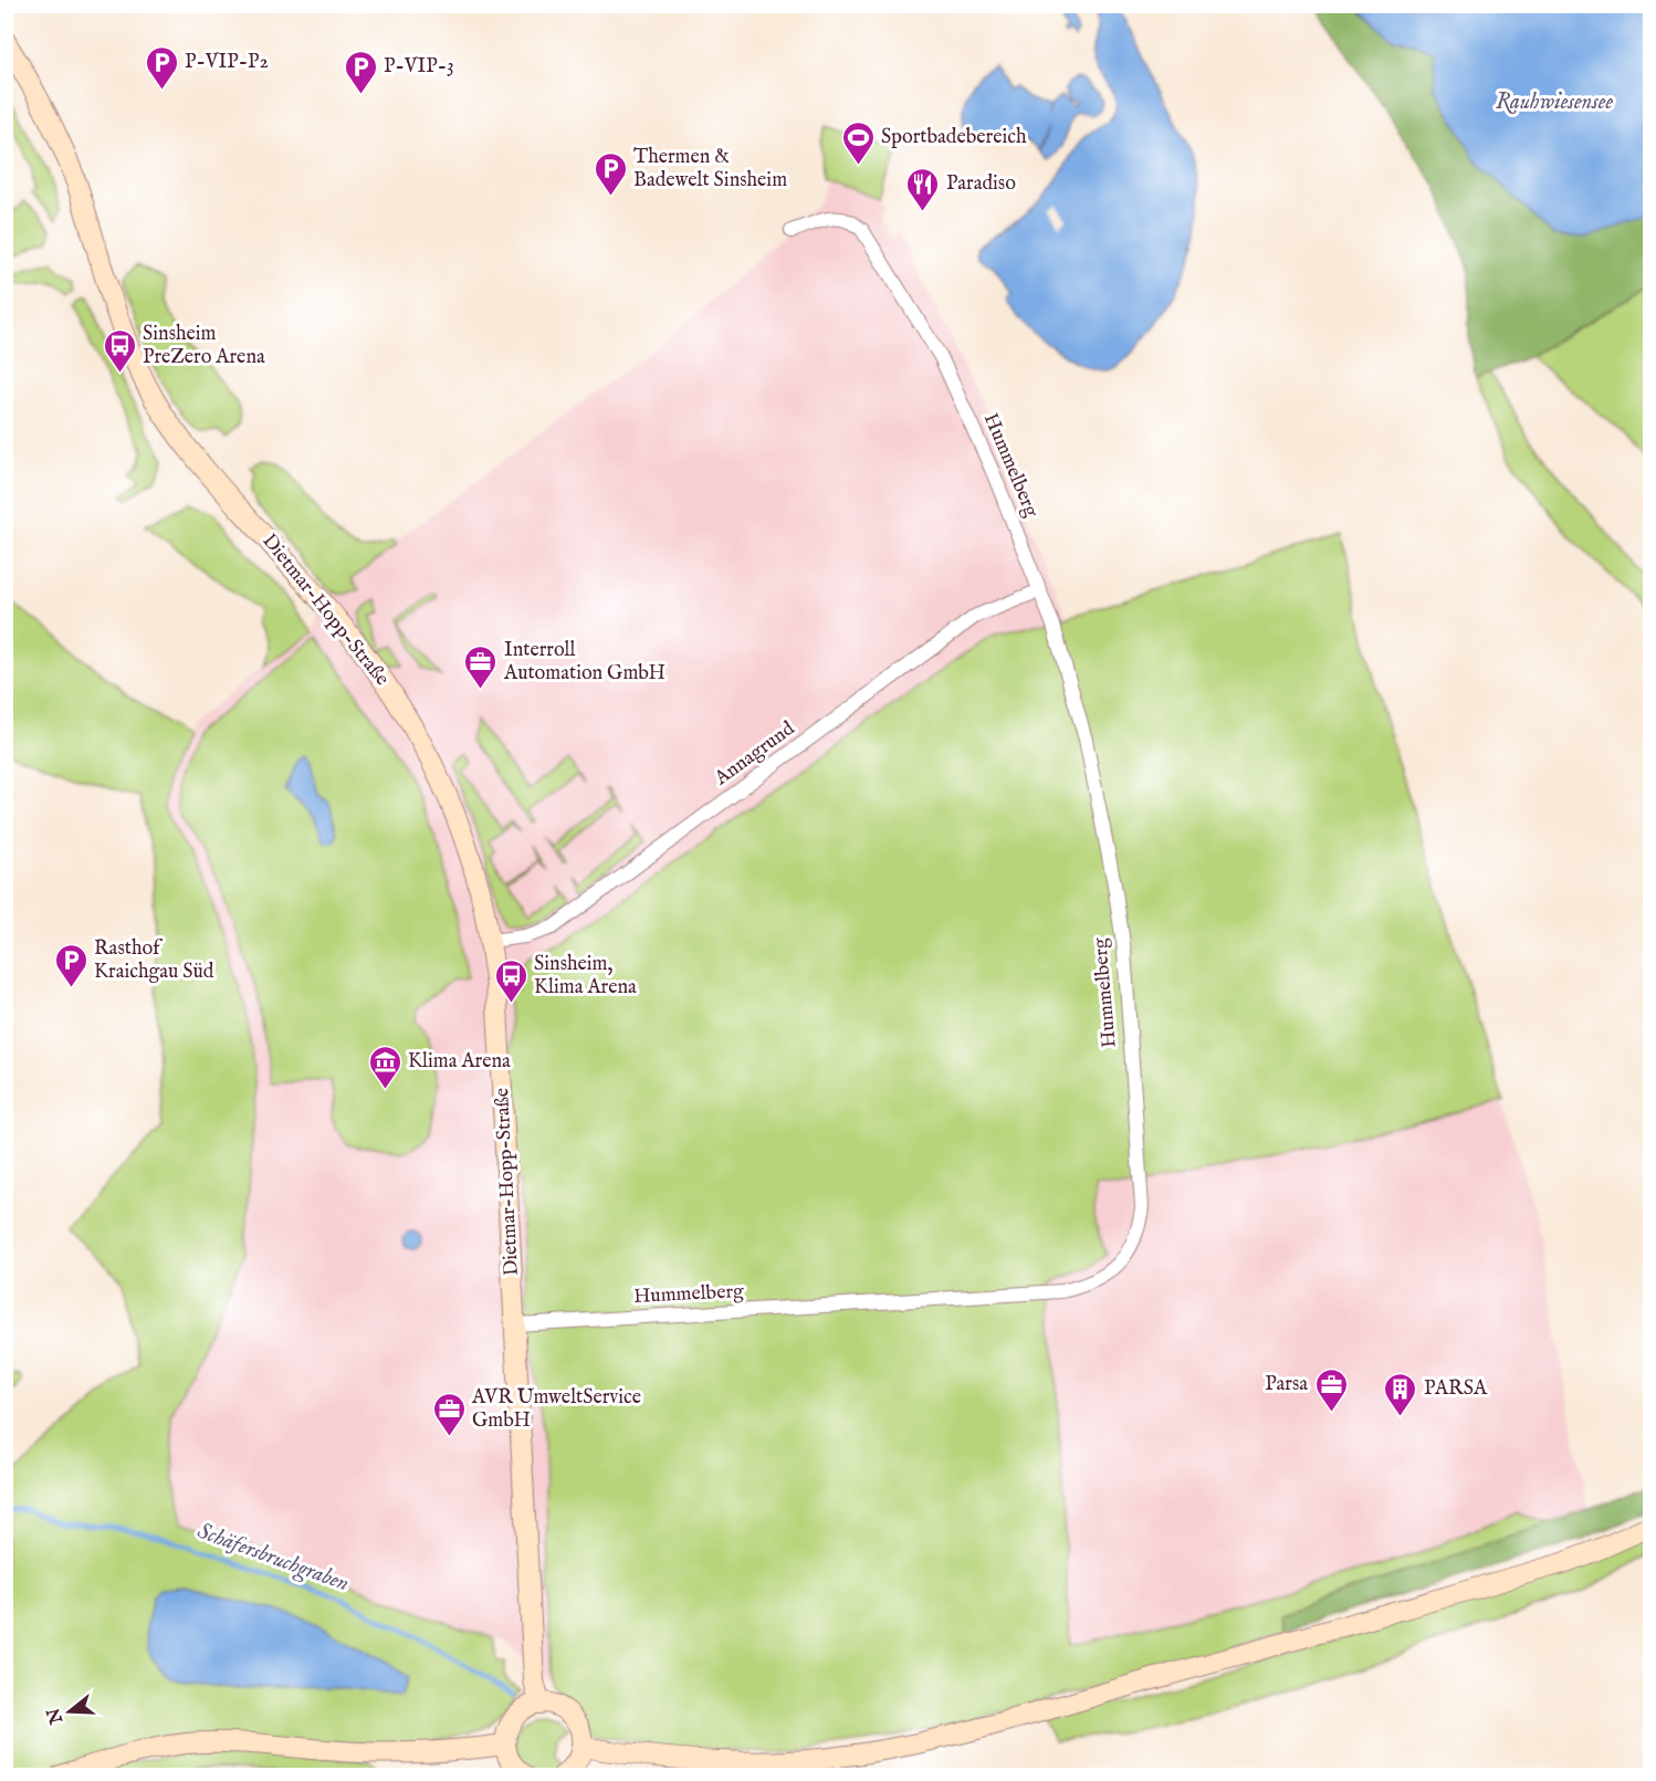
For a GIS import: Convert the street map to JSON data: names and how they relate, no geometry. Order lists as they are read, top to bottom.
{
  "streets": {
    "street": ["Hummelberg", "Dietmar-Hopp-Straße", "Annagrund"]
  },
  "crossings": [
    ["Hummelberg", "Dietmar-Hopp-Straße"],
    ["Hummelberg", "Annagrund"],
    ["Dietmar-Hopp-Straße", "Annagrund"]
  ],
  "water": ["Rauhwiesensee", "Schäfersbruchgraben"],
  "places": {
    "parking": [
      "P-VIP-P2",
      "P-VIP-3",
      "Thermen & Badewelt Sinsheim",
      "Rasthof Kraichgau Süd"
    ],
    "sports": ["Sportbadebereich"],
    "restaurant": ["Paradiso"],
    "bus stop": ["Sinsheim PreZero Arena", "Sinsheim, Klima Arena"],
    "office": ["Interroll Automation GmbH", "Parsa", "AVR UmweltService GmbH"],
    "museum": ["Klima Arena"],
    "building": ["PARSA"]
  },
  "north": "left"
}
